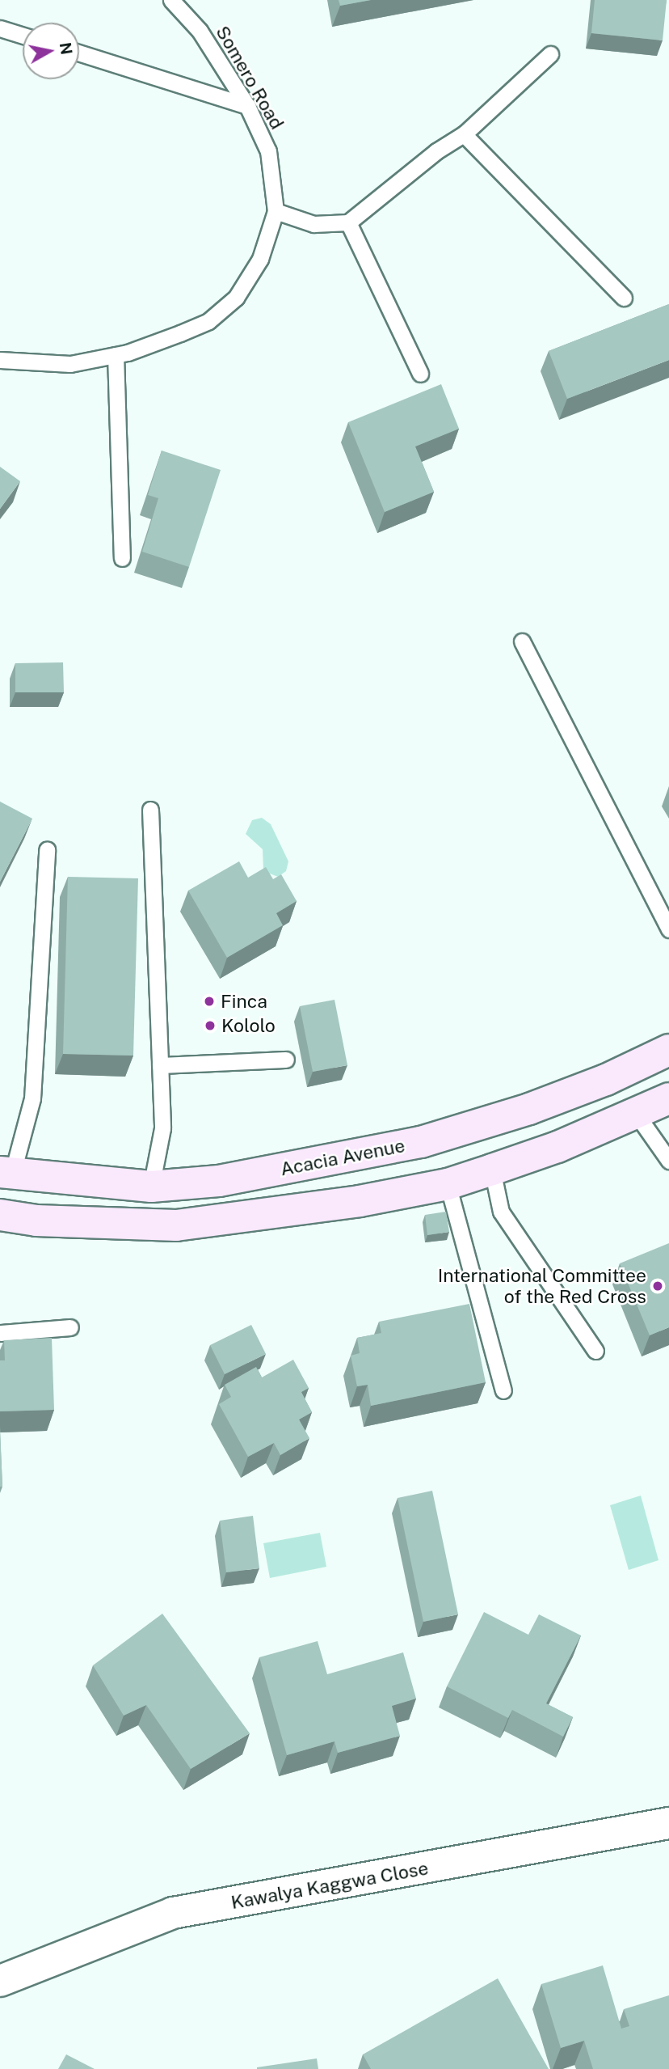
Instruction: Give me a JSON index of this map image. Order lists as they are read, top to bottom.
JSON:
{
  "streets": {
    "main road": ["Acacia Avenue"],
    "street": ["Kawalya Kaggwa Close"],
    "lane": ["Somero Road"]
  },
  "places": ["Finca", "Kololo", "International Committee of the Red Cross"],
  "north": "right"
}
